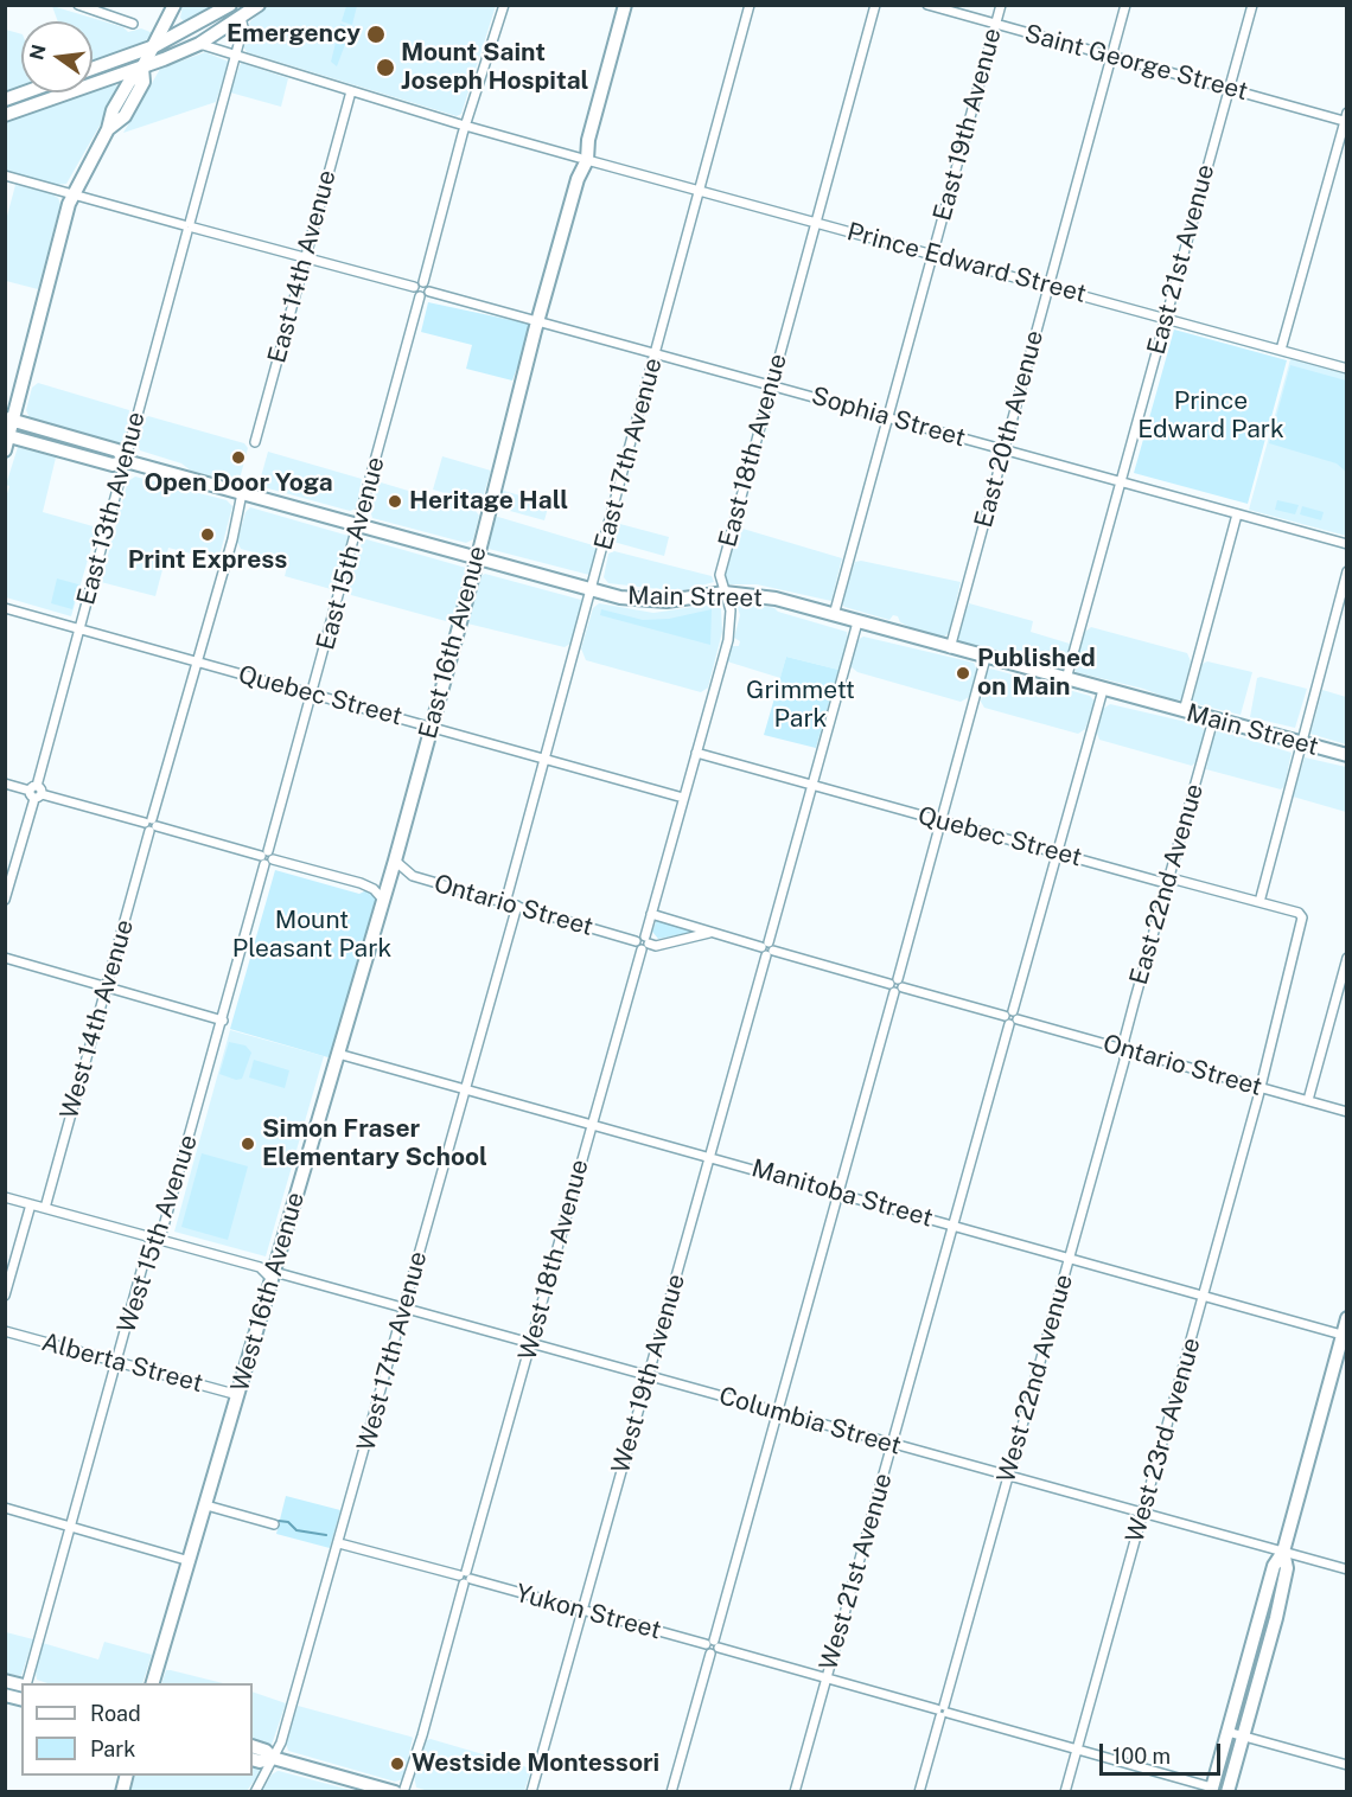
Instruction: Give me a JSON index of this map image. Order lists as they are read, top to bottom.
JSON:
{
  "streets": {
    "main road": ["Main Street", "East 16th Avenue", "West 16th Avenue"],
    "street": [
      "Saint George Street",
      "East 19th Avenue",
      "East 21st Avenue",
      "Prince Edward Street",
      "East 14th Avenue",
      "Sophia Street",
      "East 20th Avenue",
      "East 18th Avenue",
      "East 17th Avenue",
      "East 13th Avenue",
      "East 15th Avenue",
      "Quebec Street",
      "East 22nd Avenue",
      "Ontario Street",
      "West 14th Avenue",
      "Manitoba Street",
      "West 15th Avenue",
      "West 18th Avenue",
      "West 17th Avenue",
      "Alberta Street",
      "West 19th Avenue",
      "West 22nd Avenue",
      "Columbia Street",
      "West 23rd Avenue",
      "West 21st Avenue",
      "Yukon Street"
    ]
  },
  "crossings": [
    ["Saint George Street", "East 19th Avenue"],
    ["Saint George Street", "East 21st Avenue"],
    ["Saint George Street", "East 20th Avenue"],
    ["East 19th Avenue", "Prince Edward Street"],
    ["East 19th Avenue", "Sophia Street"],
    ["East 19th Avenue", "Main Street"],
    ["East 21st Avenue", "Prince Edward Street"],
    ["East 21st Avenue", "Sophia Street"],
    ["East 21st Avenue", "Main Street"],
    ["Prince Edward Street", "East 14th Avenue"],
    ["Prince Edward Street", "East 20th Avenue"],
    ["Prince Edward Street", "East 18th Avenue"],
    ["Prince Edward Street", "East 17th Avenue"],
    ["Prince Edward Street", "East 13th Avenue"],
    ["Prince Edward Street", "East 16th Avenue"],
    ["Sophia Street", "East 20th Avenue"],
    ["Sophia Street", "East 18th Avenue"],
    ["Sophia Street", "East 17th Avenue"],
    ["Sophia Street", "East 16th Avenue"],
    ["East 20th Avenue", "Main Street"],
    ["East 18th Avenue", "Main Street"],
    ["East 18th Avenue", "Quebec Street"],
    ["East 18th Avenue", "Ontario Street"],
    ["East 18th Avenue", "West 18th Avenue"],
    ["East 17th Avenue", "Main Street"],
    ["East 17th Avenue", "Quebec Street"],
    ["East 17th Avenue", "Ontario Street"],
    ["East 13th Avenue", "Main Street"],
    ["East 13th Avenue", "Quebec Street"],
    ["East 15th Avenue", "Main Street"],
    ["East 15th Avenue", "Quebec Street"],
    ["East 15th Avenue", "West 15th Avenue"],
    ["Main Street", "East 16th Avenue"],
    ["Main Street", "East 22nd Avenue"],
    ["East 16th Avenue", "Quebec Street"],
    ["East 16th Avenue", "Ontario Street"],
    ["East 16th Avenue", "West 16th Avenue"],
    ["Quebec Street", "East 22nd Avenue"],
    ["Quebec Street", "West 23rd Avenue"],
    ["East 22nd Avenue", "Ontario Street"],
    ["East 22nd Avenue", "West 22nd Avenue"],
    ["Ontario Street", "West 18th Avenue"],
    ["Ontario Street", "West 17th Avenue"],
    ["Ontario Street", "West 19th Avenue"],
    ["Ontario Street", "West 22nd Avenue"],
    ["Ontario Street", "West 23rd Avenue"],
    ["Ontario Street", "West 21st Avenue"],
    ["West 14th Avenue", "Columbia Street"],
    ["Manitoba Street", "West 18th Avenue"],
    ["Manitoba Street", "West 16th Avenue"],
    ["Manitoba Street", "West 17th Avenue"],
    ["Manitoba Street", "West 19th Avenue"],
    ["Manitoba Street", "West 22nd Avenue"],
    ["Manitoba Street", "West 23rd Avenue"],
    ["Manitoba Street", "West 21st Avenue"],
    ["West 15th Avenue", "Alberta Street"],
    ["West 15th Avenue", "Columbia Street"],
    ["West 18th Avenue", "Columbia Street"],
    ["West 18th Avenue", "Yukon Street"],
    ["West 16th Avenue", "Alberta Street"],
    ["West 16th Avenue", "Columbia Street"],
    ["West 17th Avenue", "Columbia Street"],
    ["West 17th Avenue", "Yukon Street"],
    ["West 19th Avenue", "Columbia Street"],
    ["West 19th Avenue", "Yukon Street"],
    ["West 22nd Avenue", "Columbia Street"],
    ["West 22nd Avenue", "Yukon Street"],
    ["Columbia Street", "West 23rd Avenue"],
    ["Columbia Street", "West 21st Avenue"],
    ["West 23rd Avenue", "Yukon Street"],
    ["West 21st Avenue", "Yukon Street"]
  ],
  "parks": ["Prince Edward Park", "Grimmett Park", "Mount Pleasant Park"],
  "places": [
    "Emergency",
    "Mount Saint Joseph Hospital",
    "Open Door Yoga",
    "Heritage Hall",
    "Print Express",
    "Published on Main",
    "Simon Fraser Elementary School",
    "Westside Montessori"
  ],
  "legend": ["Road", "Park"],
  "scale_bar": "100 m",
  "north": "left"
}
